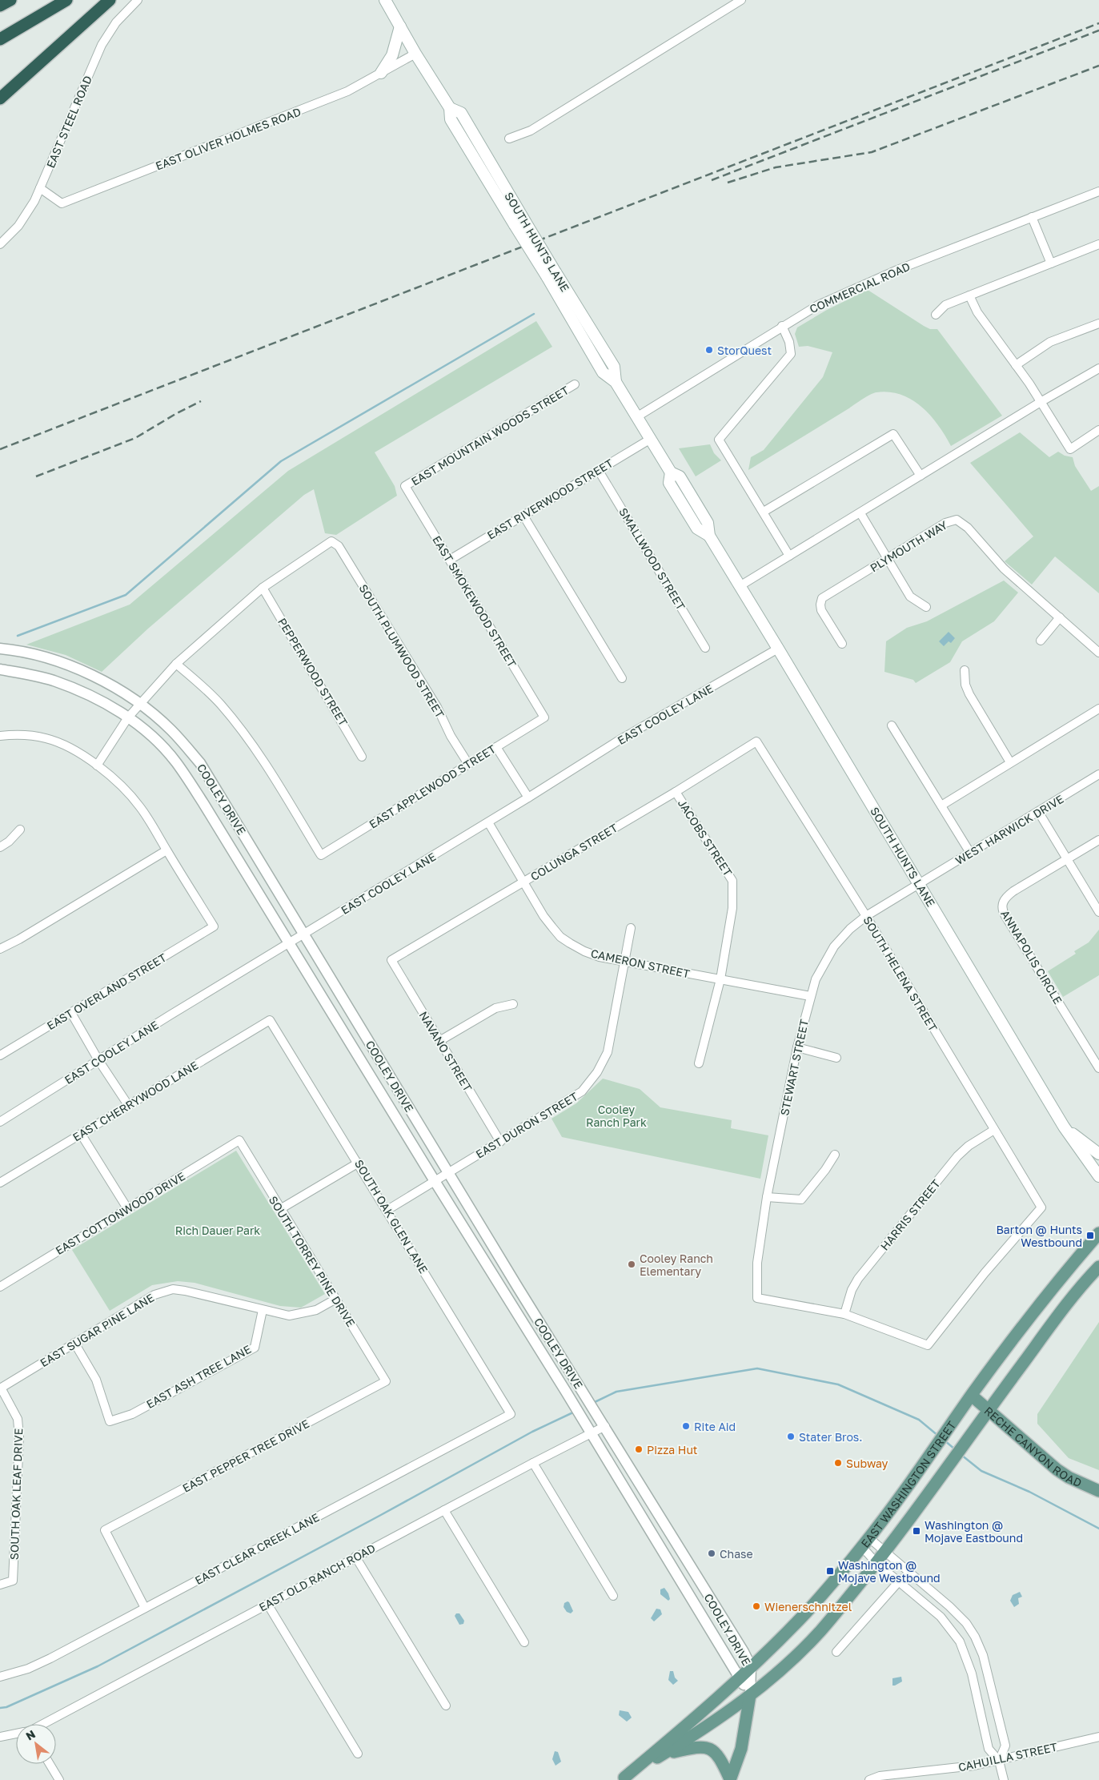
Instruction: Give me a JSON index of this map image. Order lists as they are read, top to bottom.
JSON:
{
  "streets": {
    "main road": ["SOUTH HUNTS LANE", "RECHE CANYON ROAD", "EAST WASHINGTON STREET"],
    "street": [
      "EAST STEEL ROAD",
      "EAST OLIVER HOLMES ROAD",
      "COMMERCIAL ROAD",
      "EAST MOUNTAIN WOODS STREET",
      "EAST RIVERWOOD STREET",
      "PLYMOUTH WAY",
      "SMALLWOOD STREET",
      "EAST SMOKEWOOD STREET",
      "SOUTH PLUMWOOD STREET",
      "PEPPERWOOD STREET",
      "EAST COOLEY LANE",
      "EAST APPLEWOOD STREET",
      "COOLEY DRIVE",
      "WEST HARWICK DRIVE",
      "JACOBS STREET",
      "COLUNGA STREET",
      "ANNAPOLIS CIRCLE",
      "CAMERON STREET",
      "SOUTH HELENA STREET",
      "EAST OVERLAND STREET",
      "NAVANO STREET",
      "STEWART STREET",
      "EAST CHERRYWOOD LANE",
      "EAST DURON STREET",
      "EAST COTTONWOOD DRIVE",
      "HARRIS STREET",
      "SOUTH OAK GLEN LANE",
      "SOUTH TORREY PINE DRIVE",
      "EAST SUGAR PINE LANE",
      "EAST ASH TREE LANE",
      "EAST PEPPER TREE DRIVE",
      "SOUTH OAK LEAF DRIVE",
      "EAST CLEAR CREEK LANE",
      "EAST OLD RANCH ROAD",
      "CAHUILLA STREET"
    ]
  },
  "crossings": [
    ["EAST STEEL ROAD", "EAST OLIVER HOLMES ROAD"],
    ["EAST OLIVER HOLMES ROAD", "SOUTH HUNTS LANE"],
    ["SOUTH HUNTS LANE", "COMMERCIAL ROAD"],
    ["SOUTH HUNTS LANE", "EAST RIVERWOOD STREET"],
    ["SOUTH HUNTS LANE", "EAST COOLEY LANE"],
    ["SOUTH HUNTS LANE", "WEST HARWICK DRIVE"],
    ["SOUTH HUNTS LANE", "STEWART STREET"],
    ["EAST MOUNTAIN WOODS STREET", "EAST SMOKEWOOD STREET"],
    ["EAST RIVERWOOD STREET", "SMALLWOOD STREET"],
    ["EAST RIVERWOOD STREET", "EAST SMOKEWOOD STREET"],
    ["EAST SMOKEWOOD STREET", "EAST APPLEWOOD STREET"],
    ["SOUTH PLUMWOOD STREET", "PEPPERWOOD STREET"],
    ["SOUTH PLUMWOOD STREET", "EAST APPLEWOOD STREET"],
    ["EAST COOLEY LANE", "COOLEY DRIVE"],
    ["EAST COOLEY LANE", "CAMERON STREET"],
    ["COOLEY DRIVE", "EAST DURON STREET"],
    ["COOLEY DRIVE", "EAST WASHINGTON STREET"],
    ["COOLEY DRIVE", "EAST OLD RANCH ROAD"],
    ["WEST HARWICK DRIVE", "STEWART STREET"],
    ["JACOBS STREET", "COLUNGA STREET"],
    ["JACOBS STREET", "CAMERON STREET"],
    ["COLUNGA STREET", "CAMERON STREET"],
    ["COLUNGA STREET", "SOUTH HELENA STREET"],
    ["COLUNGA STREET", "NAVANO STREET"],
    ["CAMERON STREET", "STEWART STREET"],
    ["CAMERON STREET", "EAST DURON STREET"],
    ["SOUTH HELENA STREET", "STEWART STREET"],
    ["SOUTH HELENA STREET", "HARRIS STREET"],
    ["NAVANO STREET", "EAST DURON STREET"],
    ["STEWART STREET", "HARRIS STREET"],
    ["EAST CHERRYWOOD LANE", "SOUTH OAK GLEN LANE"],
    ["EAST DURON STREET", "SOUTH OAK GLEN LANE"],
    ["EAST COTTONWOOD DRIVE", "SOUTH TORREY PINE DRIVE"],
    ["SOUTH OAK GLEN LANE", "EAST CLEAR CREEK LANE"],
    ["SOUTH TORREY PINE DRIVE", "EAST SUGAR PINE LANE"],
    ["SOUTH TORREY PINE DRIVE", "EAST PEPPER TREE DRIVE"],
    ["EAST SUGAR PINE LANE", "EAST ASH TREE LANE"],
    ["EAST SUGAR PINE LANE", "SOUTH OAK LEAF DRIVE"],
    ["RECHE CANYON ROAD", "EAST WASHINGTON STREET"],
    ["EAST PEPPER TREE DRIVE", "EAST CLEAR CREEK LANE"]
  ],
  "parks": ["Cooley Ranch Park", "Rich Dauer Park"],
  "places": {
    "other": [
      "StorQuest",
      "Cooley Ranch Elementary",
      "Rite Aid",
      "Stater Bros.",
      "Pizza Hut",
      "Subway",
      "Chase",
      "Wienerschnitzel"
    ],
    "transit": ["Barton @ Hunts Westbound", "Washington @ Mojave Eastbound", "Washington @ Mojave Westbound"]
  },
  "north": "top left"
}
